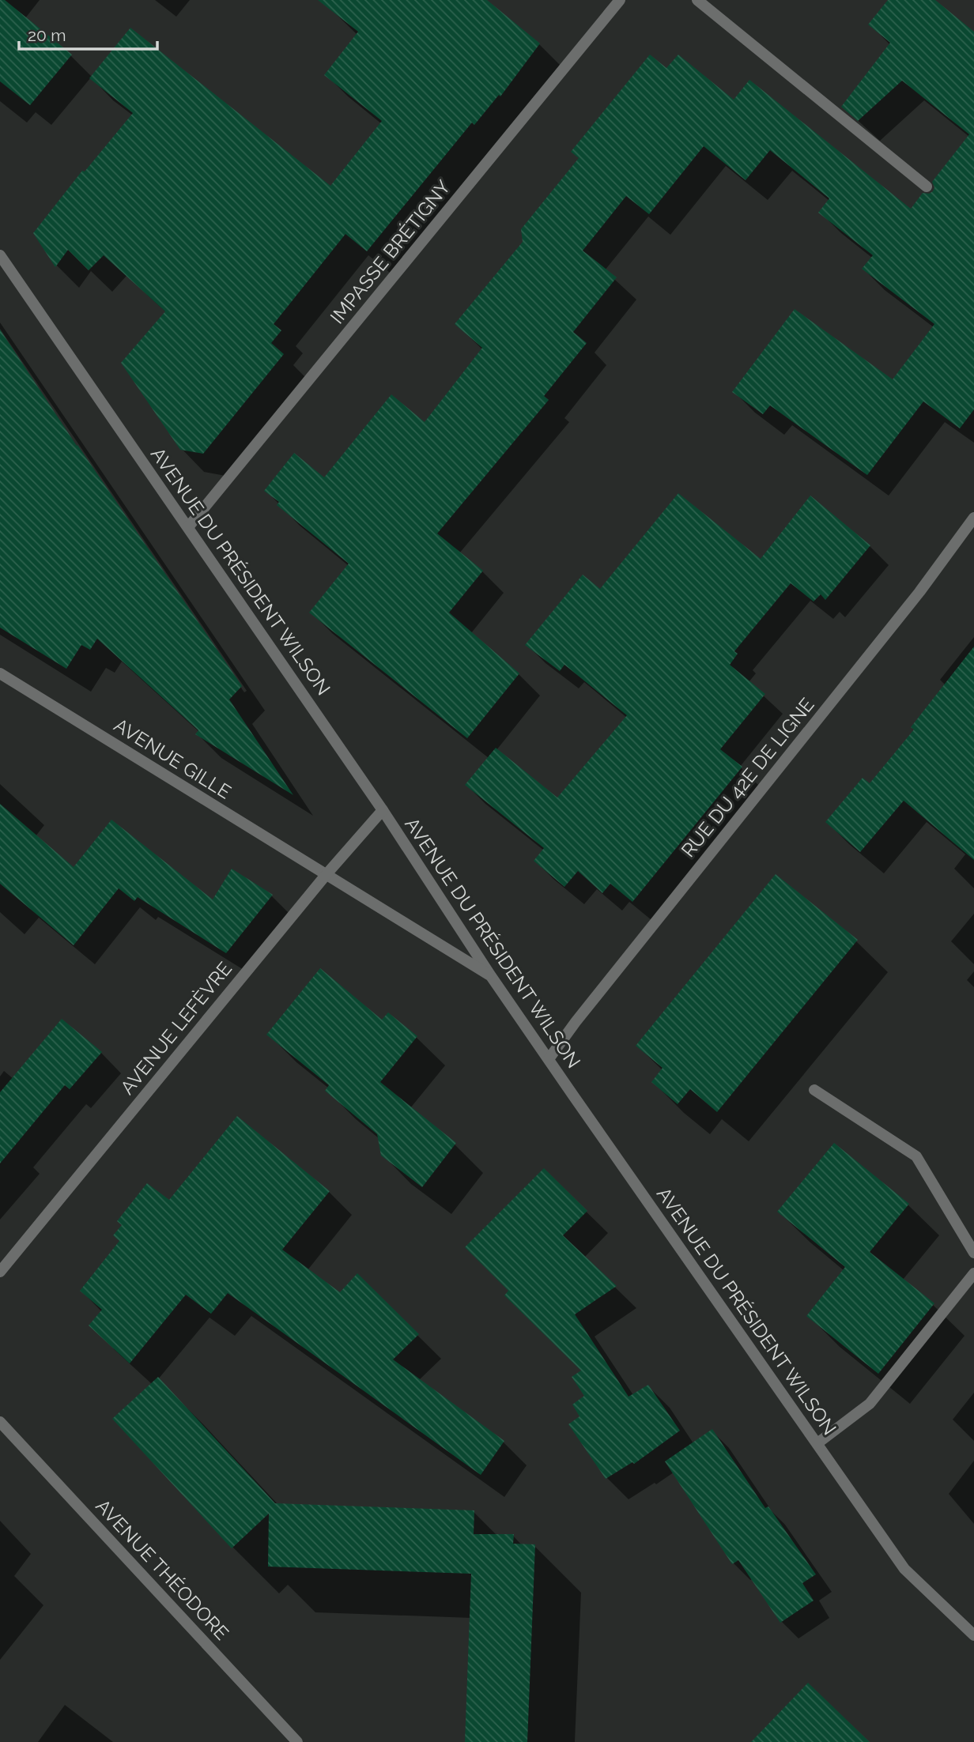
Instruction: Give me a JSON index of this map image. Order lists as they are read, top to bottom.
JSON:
{
  "streets": {
    "street": [
      "IMPASSE BRÉTIGNY",
      "AVENUE DU PRÉSIDENT WILSON",
      "AVENUE GILLE",
      "RUE DU 42E DE LIGNE",
      "AVENUE LEFÈVRE",
      "AVENUE THÉODORE"
    ]
  },
  "crossings": [
    ["IMPASSE BRÉTIGNY", "AVENUE DU PRÉSIDENT WILSON"],
    ["AVENUE DU PRÉSIDENT WILSON", "AVENUE GILLE"],
    ["AVENUE DU PRÉSIDENT WILSON", "RUE DU 42E DE LIGNE"],
    ["AVENUE DU PRÉSIDENT WILSON", "AVENUE LEFÈVRE"],
    ["AVENUE GILLE", "AVENUE LEFÈVRE"]
  ],
  "scale_bar": "20 m"
}
